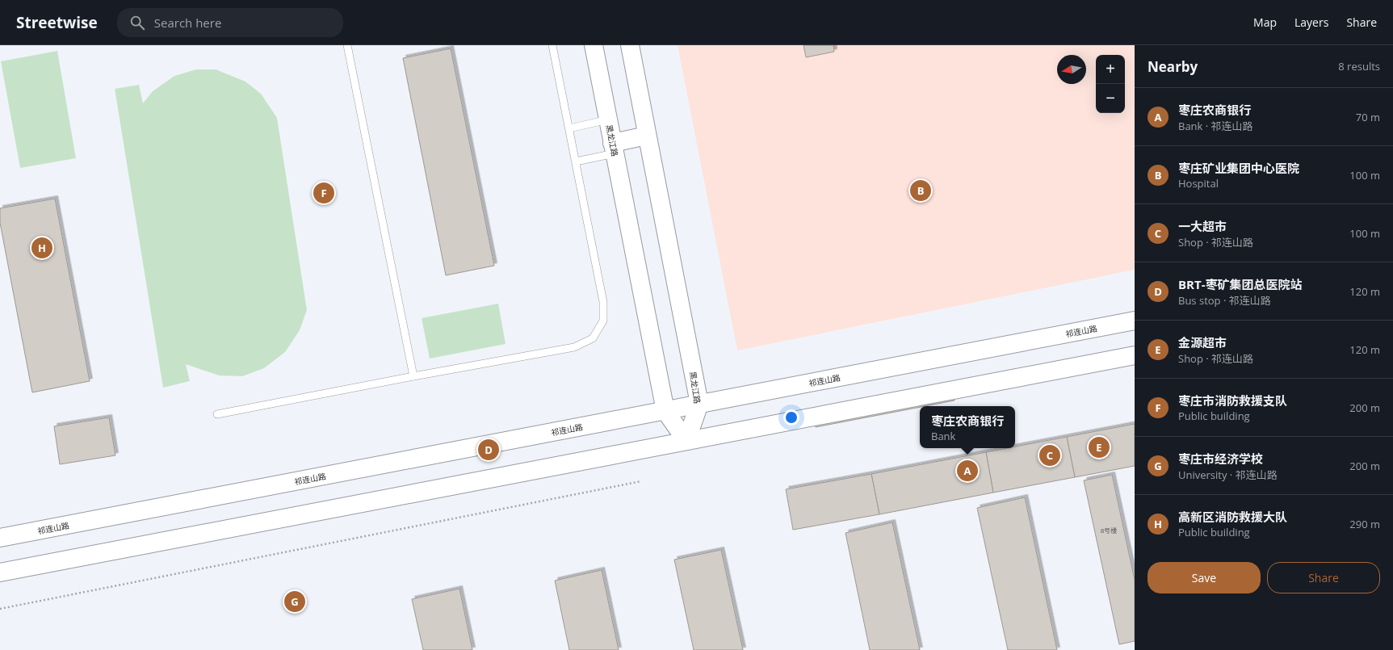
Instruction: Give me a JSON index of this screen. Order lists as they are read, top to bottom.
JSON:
{
  "streets": {
    "main road": ["黑龙江路", "祁连山路"]
  },
  "crossings": [
    ["黑龙江路", "祁连山路"]
  ],
  "house_numbers": ["8号楼"],
  "north": "left",
  "page": {
    "header": "Streetwise",
    "search": "Search here",
    "nav": ["Map", "Layers", "Share"],
    "heading": ["Nearby", "8 results"],
    "map_buttons": ["+", "−"],
    "list": [
      {
        "mark": "A",
        "name": "枣庄农商银行",
        "note": "Bank · 祁连山路",
        "value": "70 m"
      },
      {
        "mark": "B",
        "name": "枣庄矿业集团中心医院",
        "note": "Hospital",
        "value": "100 m"
      },
      {
        "mark": "C",
        "name": "一大超市",
        "note": "Shop · 祁连山路",
        "value": "100 m"
      },
      {
        "mark": "D",
        "name": "BRT-枣矿集团总医院站",
        "note": "Bus stop · 祁连山路",
        "value": "120 m"
      },
      {
        "mark": "E",
        "name": "金源超市",
        "note": "Shop · 祁连山路",
        "value": "120 m"
      },
      {
        "mark": "F",
        "name": "枣庄市消防救援支队",
        "note": "Public building",
        "value": "200 m"
      },
      {
        "mark": "G",
        "name": "枣庄市经济学校",
        "note": "University · 祁连山路",
        "value": "200 m"
      },
      {
        "mark": "H",
        "name": "高新区消防救援大队",
        "note": "Public building",
        "value": "290 m"
      }
    ],
    "pins": [
      "B",
      "F",
      "H",
      "E",
      "D",
      "C",
      "A",
      "G"
    ],
    "popup": ["枣庄农商银行", "Bank"],
    "buttons": ["Save", "Share"]
  }
}
